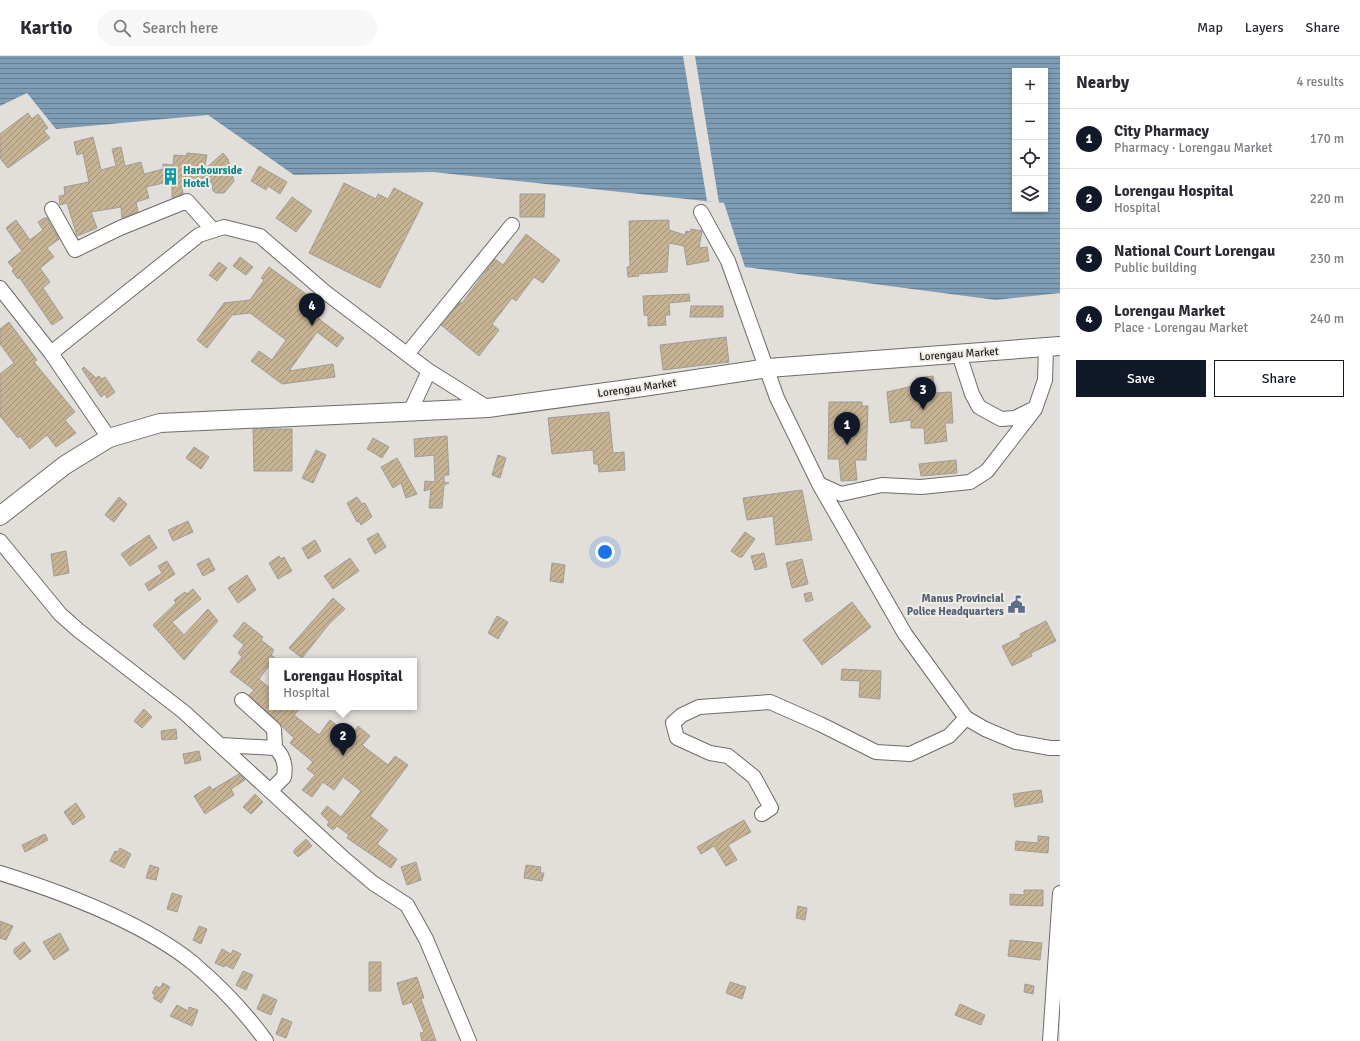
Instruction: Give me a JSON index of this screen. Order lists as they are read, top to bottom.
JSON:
{
  "streets": {
    "main road": ["Lorengau Market"]
  },
  "places": {
    "building": ["Harbourside Hotel"],
    "public building": ["Manus Provincial Police Headquarters"]
  },
  "page": {
    "header": "Kartio",
    "search": "Search here",
    "nav": ["Map", "Layers", "Share"],
    "heading": ["Nearby", "4 results"],
    "map_buttons": ["+", "−"],
    "list": [
      {
        "mark": "1",
        "name": "City Pharmacy",
        "note": "Pharmacy · Lorengau Market",
        "value": "170 m"
      },
      {
        "mark": "2",
        "name": "Lorengau Hospital",
        "note": "Hospital",
        "value": "220 m"
      },
      {
        "mark": "3",
        "name": "National Court Lorengau",
        "note": "Public building",
        "value": "230 m"
      },
      {
        "mark": "4",
        "name": "Lorengau Market",
        "note": "Place · Lorengau Market",
        "value": "240 m"
      }
    ],
    "pins": [
      "4",
      "3",
      "1",
      "2"
    ],
    "buttons": ["Save", "Share"],
    "popup": ["Lorengau Hospital", "Hospital"]
  }
}
